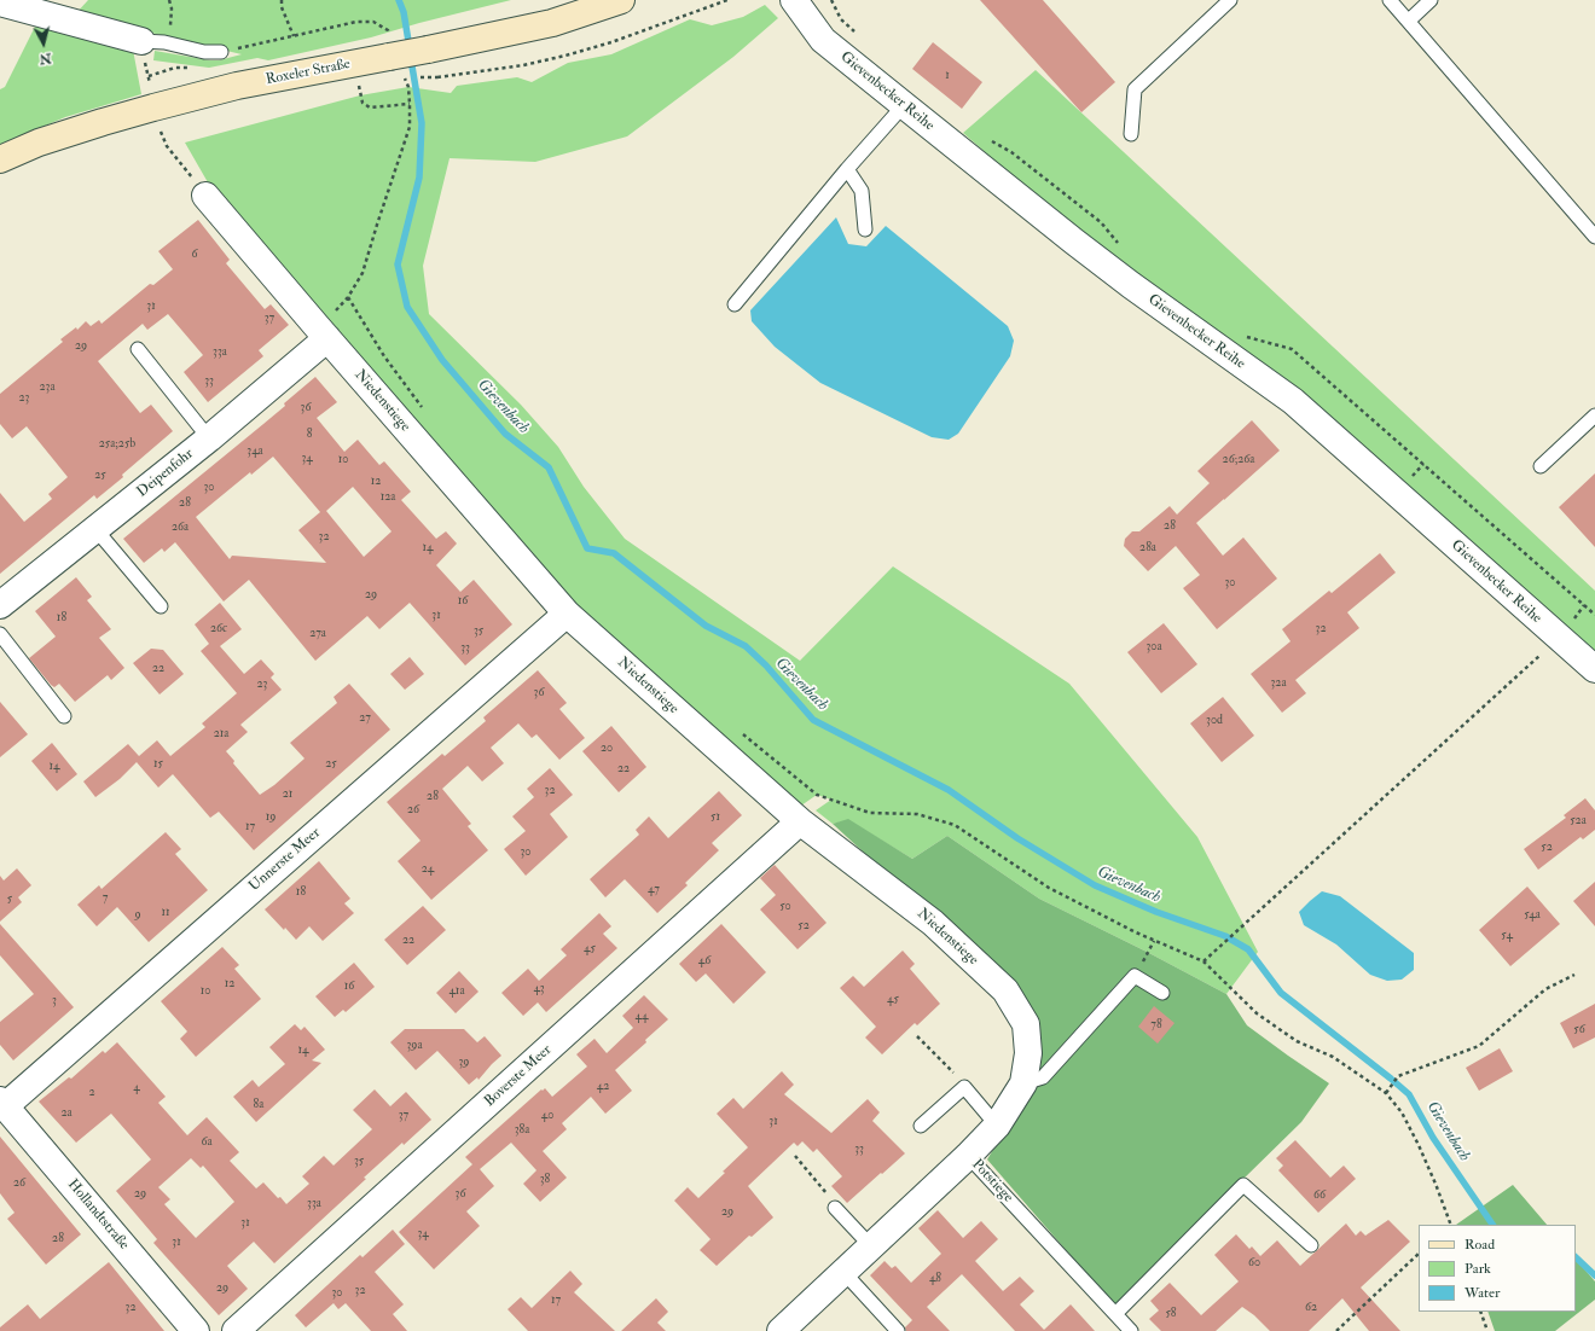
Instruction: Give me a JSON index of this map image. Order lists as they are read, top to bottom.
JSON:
{
  "streets": {
    "main road": ["Roxeler Straße"],
    "street": [
      "Gievenbecker Reihe",
      "Niedenstiege",
      "Deipenfohr",
      "Unnerste Meer",
      "Boverste Meer",
      "Potstiege",
      "Hollandtstraße"
    ]
  },
  "crossings": [
    ["Niedenstiege", "Deipenfohr"],
    ["Niedenstiege", "Unnerste Meer"],
    ["Niedenstiege", "Boverste Meer"],
    ["Niedenstiege", "Potstiege"],
    ["Unnerste Meer", "Hollandtstraße"]
  ],
  "water": ["Gievenbach"],
  "house_numbers": [
    "1",
    "6",
    "31",
    "37",
    "29",
    "33a",
    "33",
    "23a",
    "23",
    "36",
    "8",
    "25a;25b",
    "34a",
    "34",
    "10",
    "26;26a",
    "25",
    "12",
    "30",
    "12a",
    "28",
    "28",
    "26a",
    "32",
    "14",
    "28a",
    "30",
    "29",
    "16",
    "31",
    "18",
    "26c",
    "32",
    "35",
    "27a",
    "30a",
    "33",
    "22",
    "32a",
    "23",
    "36",
    "27",
    "30d",
    "21a",
    "20",
    "15",
    "25",
    "14",
    "22",
    "32",
    "21",
    "28",
    "26",
    "19",
    "51",
    "52a",
    "17",
    "52",
    "30",
    "24",
    "47",
    "18",
    "7",
    "5",
    "50",
    "11",
    "9",
    "54a",
    "52",
    "54",
    "22",
    "45",
    "46",
    "12",
    "16",
    "43",
    "10",
    "41a",
    "45",
    "3",
    "44",
    "78",
    "56",
    "39a",
    "14",
    "39",
    "42",
    "4",
    "2",
    "8a",
    "2a",
    "37",
    "40",
    "31",
    "38a",
    "6a",
    "33",
    "35",
    "38",
    "26",
    "29",
    "36",
    "66",
    "33a",
    "29",
    "31",
    "34",
    "28",
    "31",
    "60",
    "48",
    "29",
    "32",
    "30",
    "17",
    "32",
    "62",
    "58"
  ],
  "legend": ["Road", "Park", "Water"],
  "north": "bottom"
}
